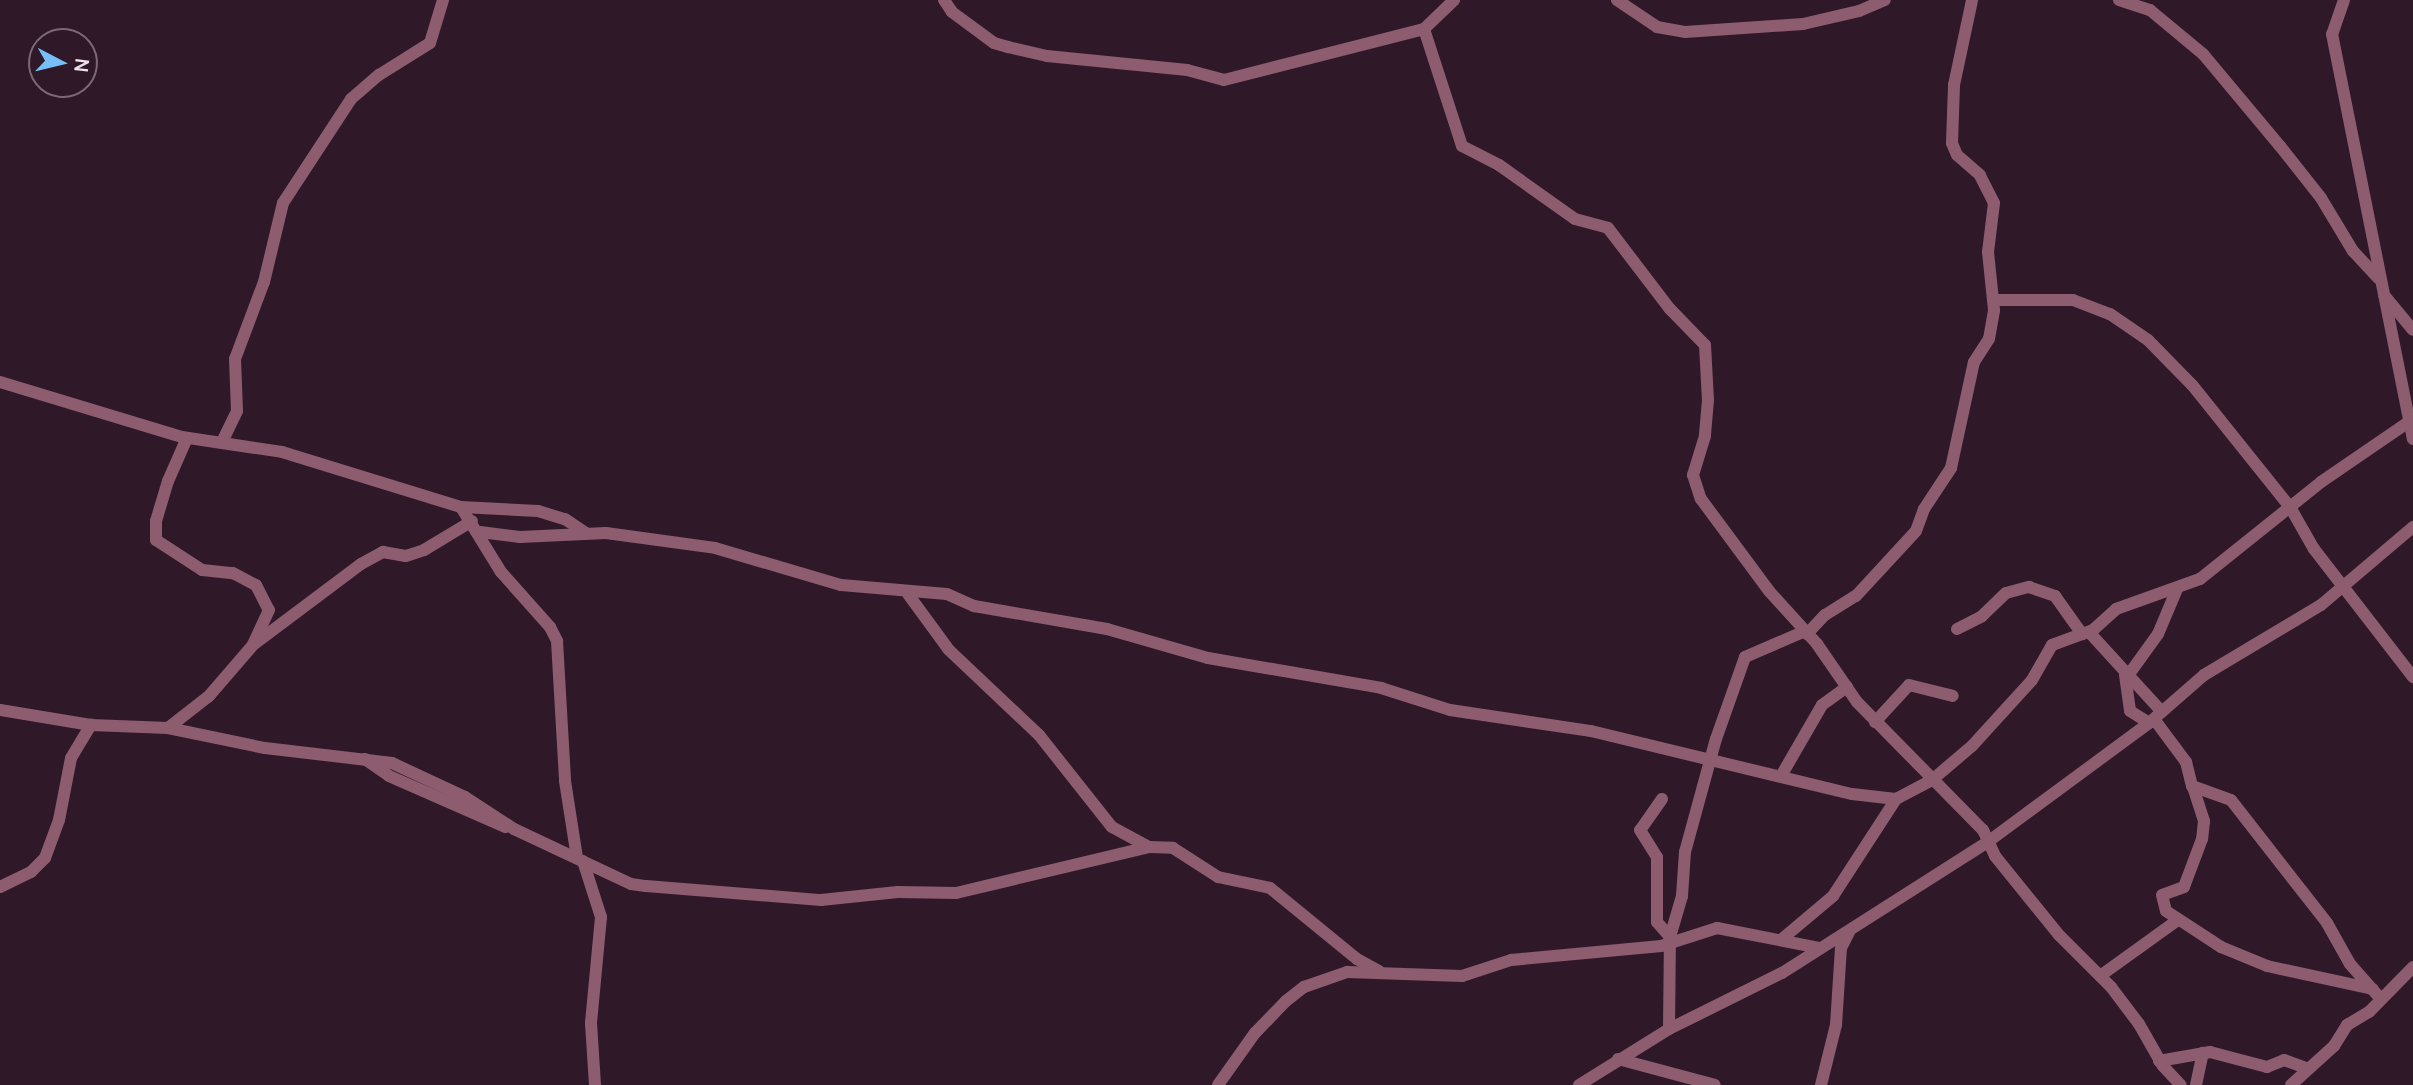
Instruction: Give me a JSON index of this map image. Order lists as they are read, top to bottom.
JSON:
{
  "north": "right"
}
